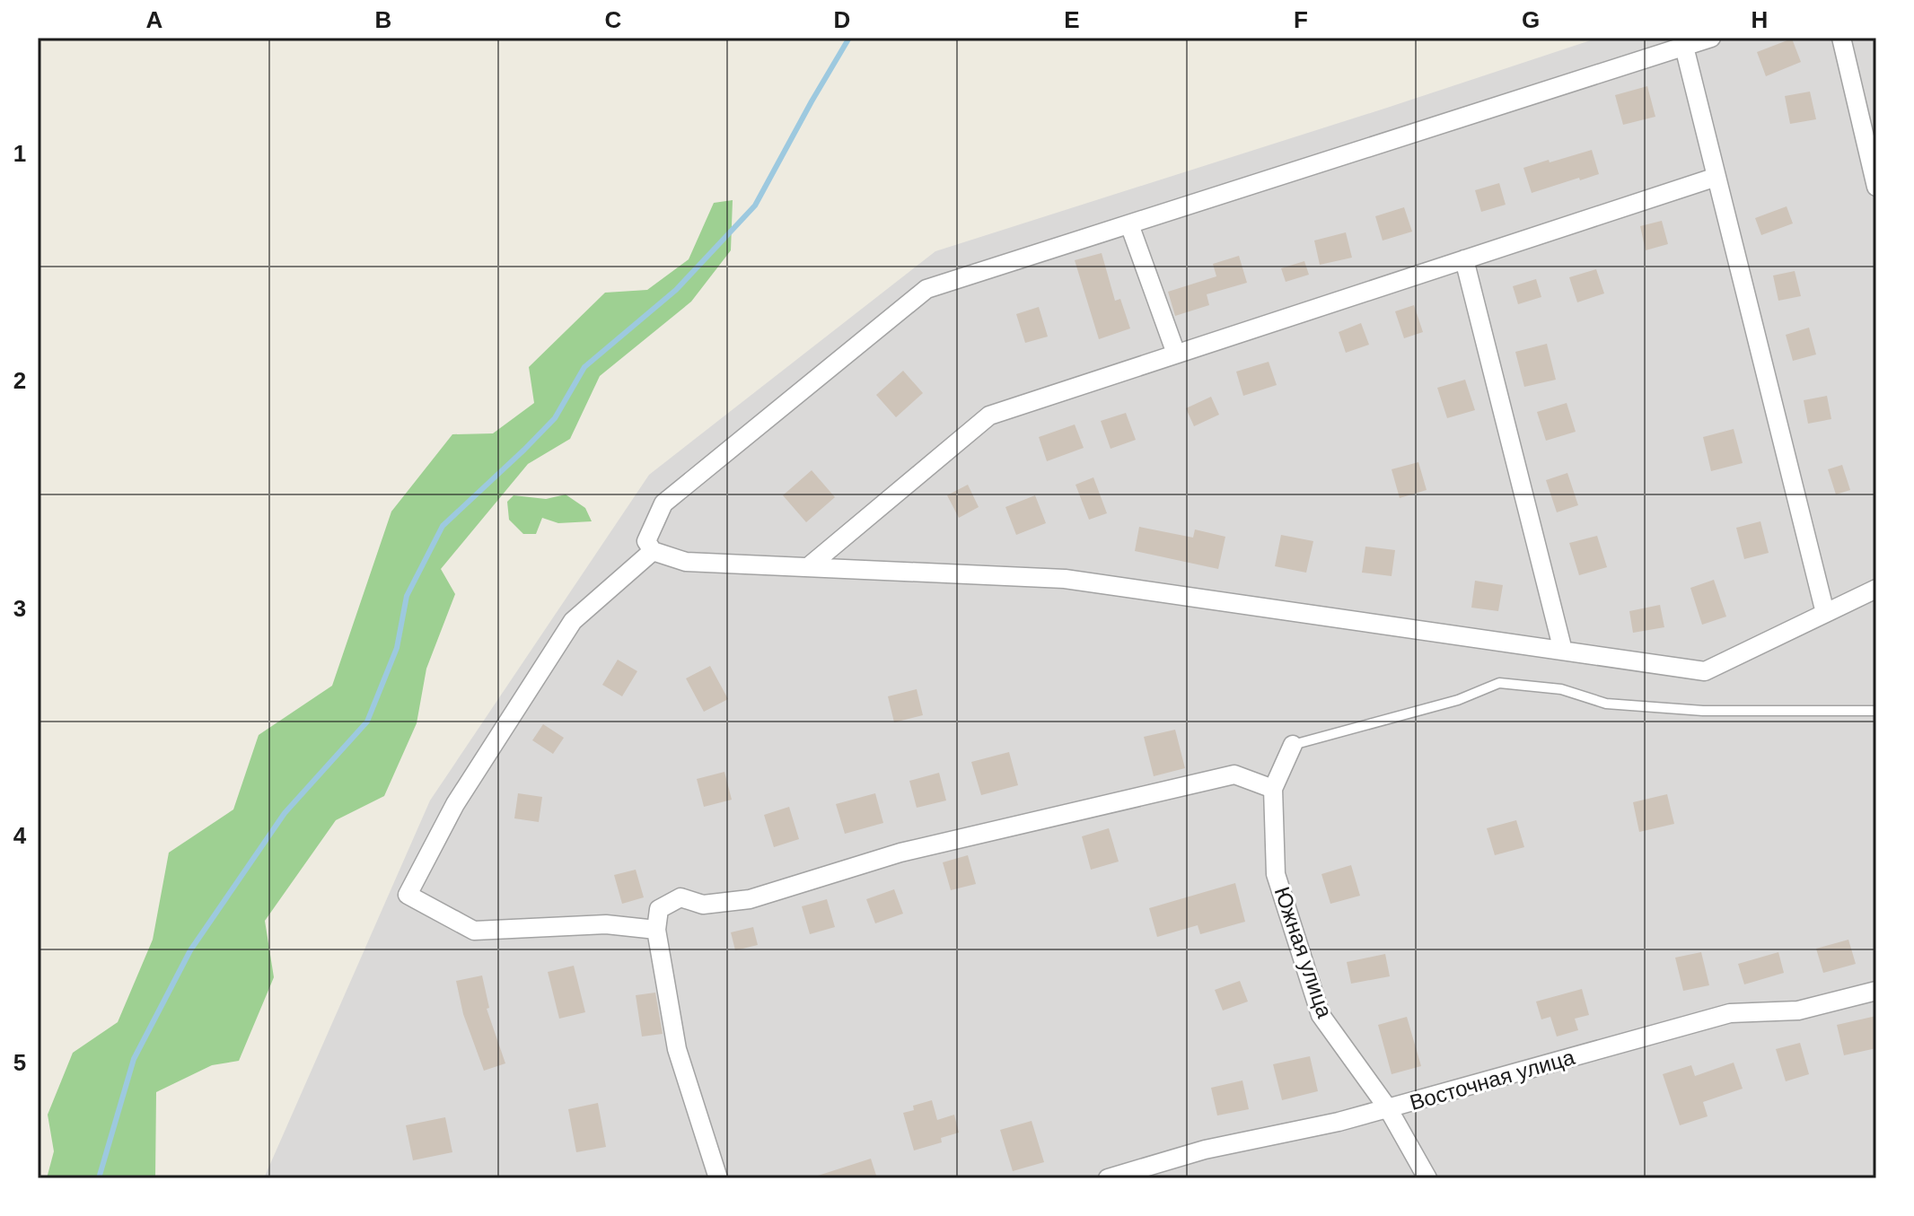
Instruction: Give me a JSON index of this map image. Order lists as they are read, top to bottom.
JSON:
{
  "streets": {
    "street": ["Южная улица", "Восточная улица"]
  },
  "crossings": [
    ["Южная улица", "Восточная улица"]
  ],
  "grid": {
    "columns": [
      "A",
      "B",
      "C",
      "D",
      "E",
      "F",
      "G",
      "H"
    ],
    "rows": [
      "1",
      "2",
      "3",
      "4",
      "5"
    ]
  }
}
